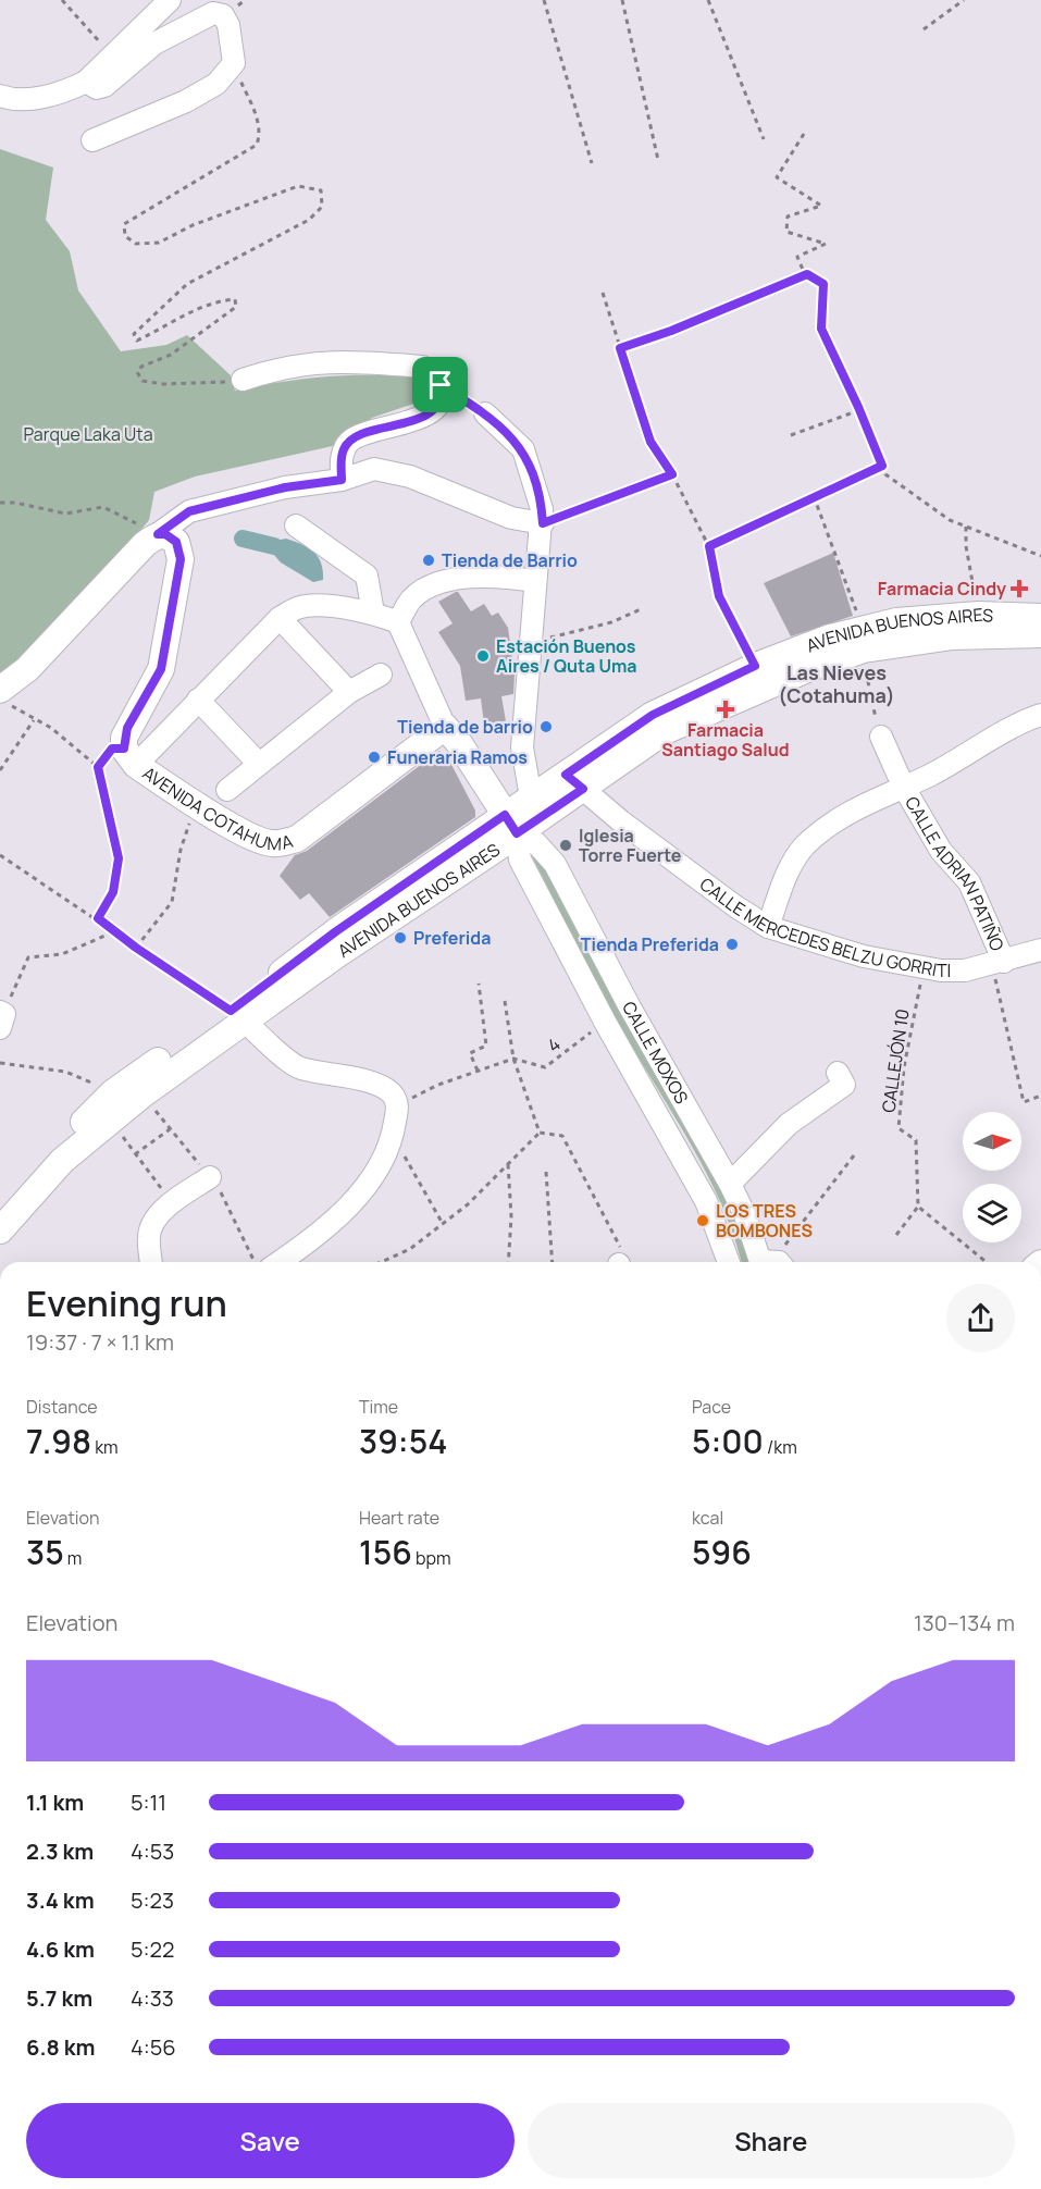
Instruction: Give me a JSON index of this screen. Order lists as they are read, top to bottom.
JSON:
{
  "streets": {
    "main road": ["AVENIDA BUENOS AIRES", "AVENIDA COTAHUMA"],
    "street": ["CALLE ADRIAN PATIÑO", "CALLE MERCEDES BELZU GORRITI", "CALLE MOXOS"],
    "path": ["4", "CALLEJÓN 10"]
  },
  "crossings": [
    ["AVENIDA BUENOS AIRES", "CALLE MERCEDES BELZU GORRITI"],
    ["AVENIDA BUENOS AIRES", "CALLE MOXOS"],
    ["CALLE ADRIAN PATIÑO", "CALLE MERCEDES BELZU GORRITI"],
    ["CALLE MERCEDES BELZU GORRITI", "CALLEJÓN 10"],
    ["4", "CALLE MOXOS"]
  ],
  "districts": ["Las Nieves (Cotahuma)"],
  "parks": ["Parque Laka Uta"],
  "places": {
    "other": [
      "Tienda de Barrio",
      "Estación Buenos Aires / Quta Uma",
      "Tienda de barrio",
      "Funeraria Ramos",
      "Iglesia Torre Fuerte",
      "Preferida",
      "Tienda Preferida",
      "LOS TRES BOMBONES"
    ],
    "health": ["Farmacia Cindy", "Farmacia Santiago Salud"]
  },
  "north": "right",
  "page": {
    "heading": ["Evening run", "19:37 · 7 × 1.1 km"],
    "stats": [
      ["Distance", "7.98 km"],
      ["Time", "39:54"],
      ["Pace", "5:00 /km"],
      ["Elevation", "35 m"],
      ["Heart rate", "156 bpm"],
      ["kcal", "596"]
    ],
    "chart": ["Elevation", "130–134 m"],
    "list": [
      {
        "name": "1.1 km",
        "note": "5:11"
      },
      {
        "name": "2.3 km",
        "note": "4:53"
      },
      {
        "name": "3.4 km",
        "note": "5:23"
      },
      {
        "name": "4.6 km",
        "note": "5:22"
      },
      {
        "name": "5.7 km",
        "note": "4:33"
      },
      {
        "name": "6.8 km",
        "note": "4:56"
      }
    ],
    "buttons": ["Save", "Share"]
  }
}
